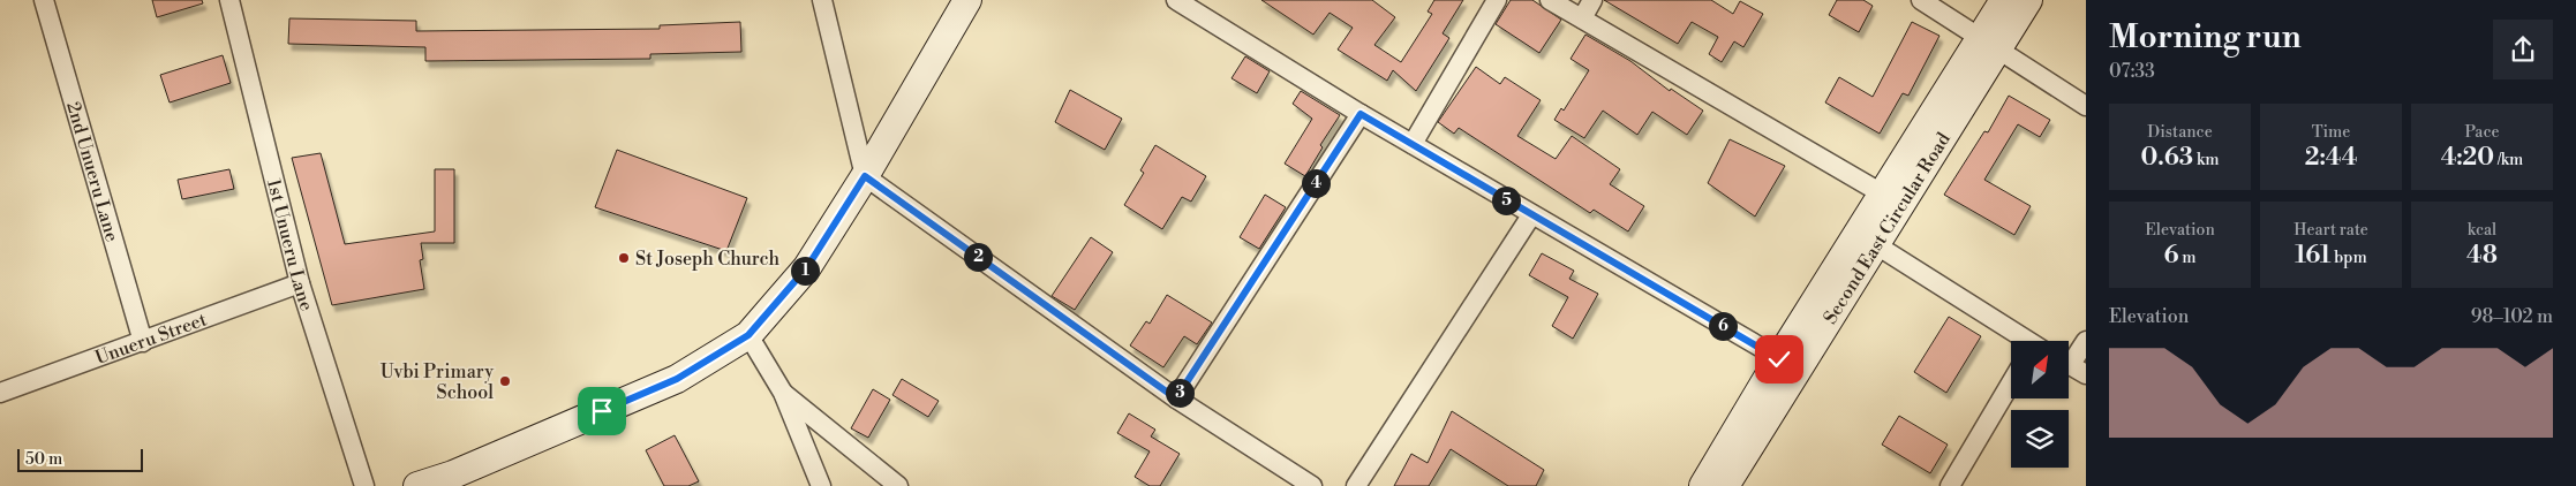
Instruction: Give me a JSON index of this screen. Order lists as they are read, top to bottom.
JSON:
{
  "streets": {
    "main road": ["Second East Circular Road"],
    "street": ["2nd Unueru Lane", "1st Unueru Lane", "Unueru Street"]
  },
  "crossings": [
    ["2nd Unueru Lane", "Unueru Street"],
    ["1st Unueru Lane", "Unueru Street"]
  ],
  "places": ["St Joseph Church", "Uvbi Primary School"],
  "scale_bar": "50 m",
  "north": "top right",
  "page": {
    "heading": ["Morning run", "07:33"],
    "stats": [
      ["Distance", "0.63 km"],
      ["Time", "2:44"],
      ["Pace", "4:20 /km"],
      ["Elevation", "6 m"],
      ["Heart rate", "161 bpm"],
      ["kcal", "48"]
    ],
    "pins": [
      "4",
      "5",
      "2",
      "1",
      "6",
      "3"
    ],
    "chart": ["Elevation", "98–102 m"],
    "scale": "50 m"
  }
}
